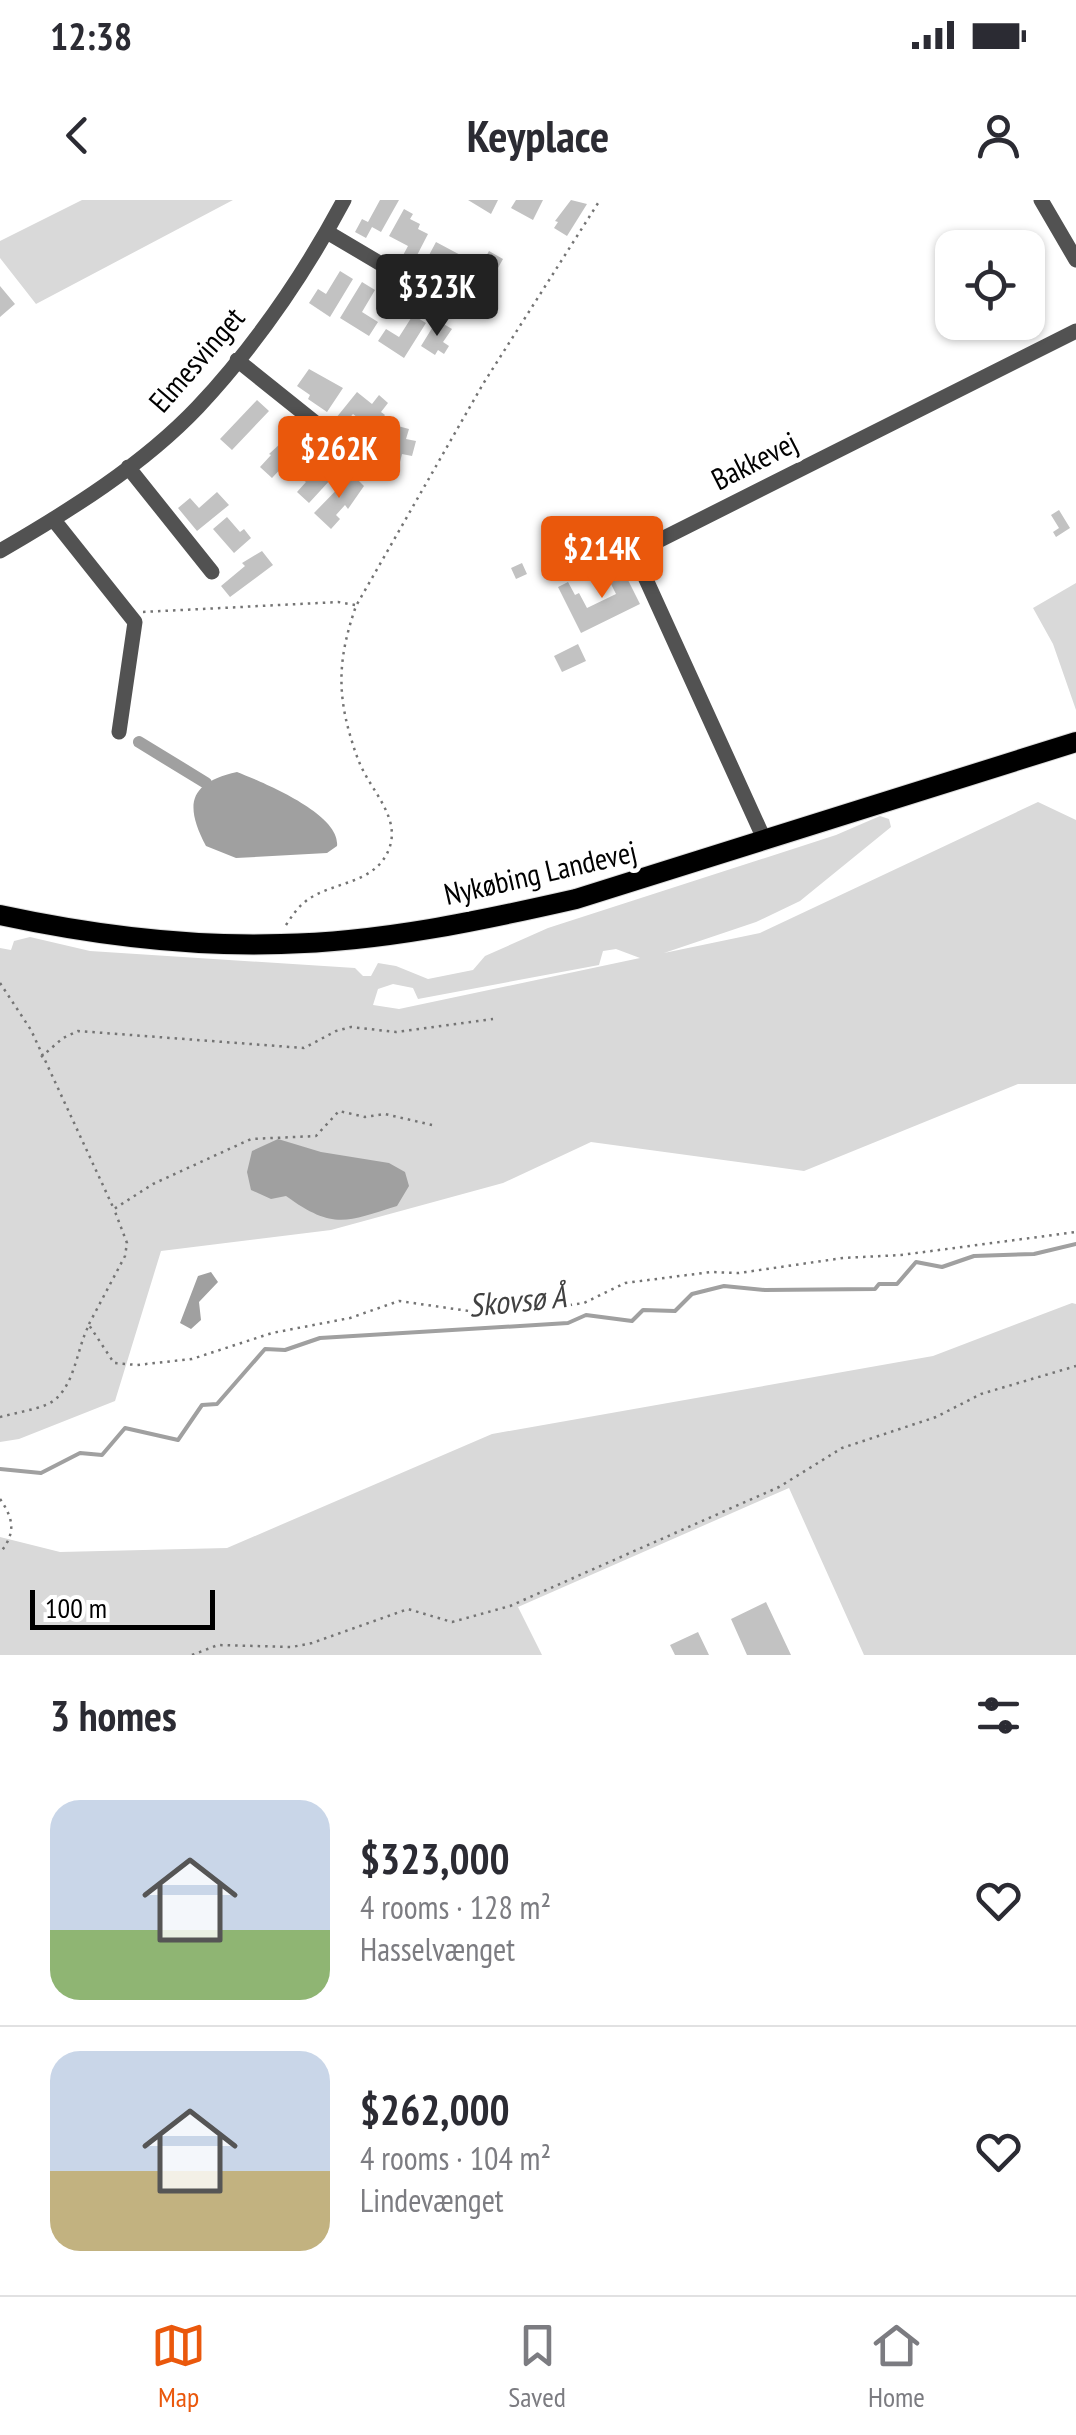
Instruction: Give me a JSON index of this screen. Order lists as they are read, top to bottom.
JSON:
{
  "streets": {
    "main road": ["Nykøbing Landevej"],
    "street": ["Elmesvinget", "Bakkevej"]
  },
  "crossings": [
    ["Bakkevej", "Nykøbing Landevej"]
  ],
  "water": ["Skovsø Å"],
  "scale_bar": "100 m",
  "page": {
    "status": "12:38",
    "header": "Keyplace",
    "price": ["$323K", "$262K", "$214K"],
    "scale": "100 m",
    "heading": "3 homes",
    "list": [
      {
        "name": "$323,000",
        "note": "4 rooms · 128 m² · Hasselvænget"
      },
      {
        "name": "$262,000",
        "note": "4 rooms · 104 m² · Lindevænget"
      }
    ],
    "tabs": ["Map", "Saved", "Home"]
  }
}
